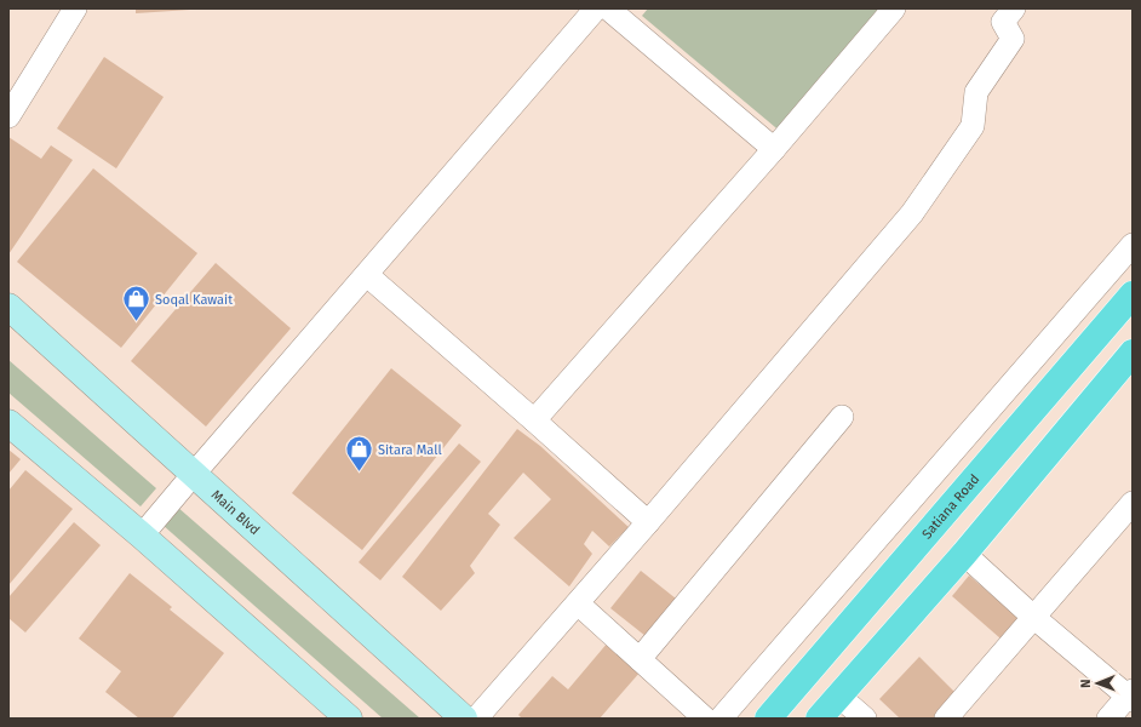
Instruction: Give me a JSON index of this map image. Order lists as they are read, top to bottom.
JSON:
{
  "streets": {
    "main road": ["Satiana Road", "Main Blvd"]
  },
  "places": {
    "shop": ["Soqal Kawait", "Sitara Mall"]
  },
  "north": "left"
}
